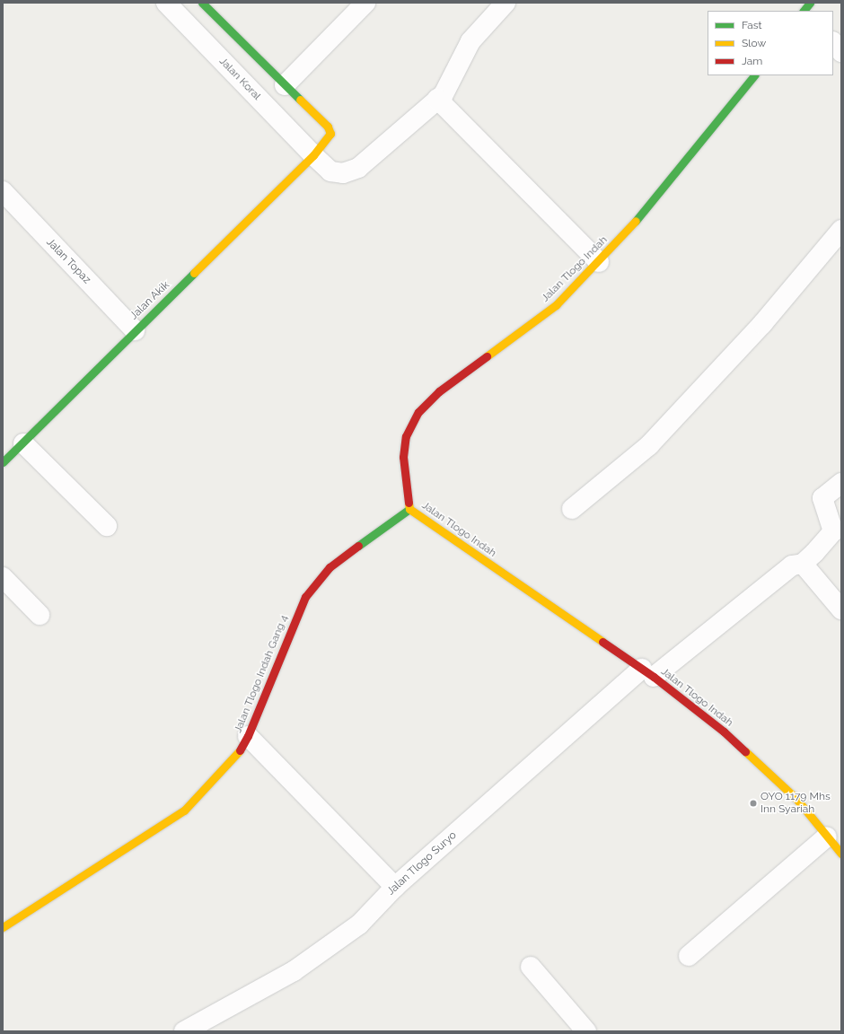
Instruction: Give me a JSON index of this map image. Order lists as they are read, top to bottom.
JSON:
{
  "streets": {
    "street": [
      "Jalan Koral",
      "Jalan Topaz",
      "Jalan Tlogo Indah",
      "Jalan Akik",
      "Jalan Tlogo Indah Gang 4",
      "Jalan Tlogo Suryo"
    ]
  },
  "crossings": [
    ["Jalan Koral", "Jalan Akik"],
    ["Jalan Topaz", "Jalan Akik"],
    ["Jalan Tlogo Indah", "Jalan Tlogo Indah Gang 4"],
    ["Jalan Tlogo Indah", "Jalan Tlogo Suryo"]
  ],
  "places": ["OYO 1179 Mhs Inn Syariah"],
  "legend": ["Fast", "Slow", "Jam"]
}
